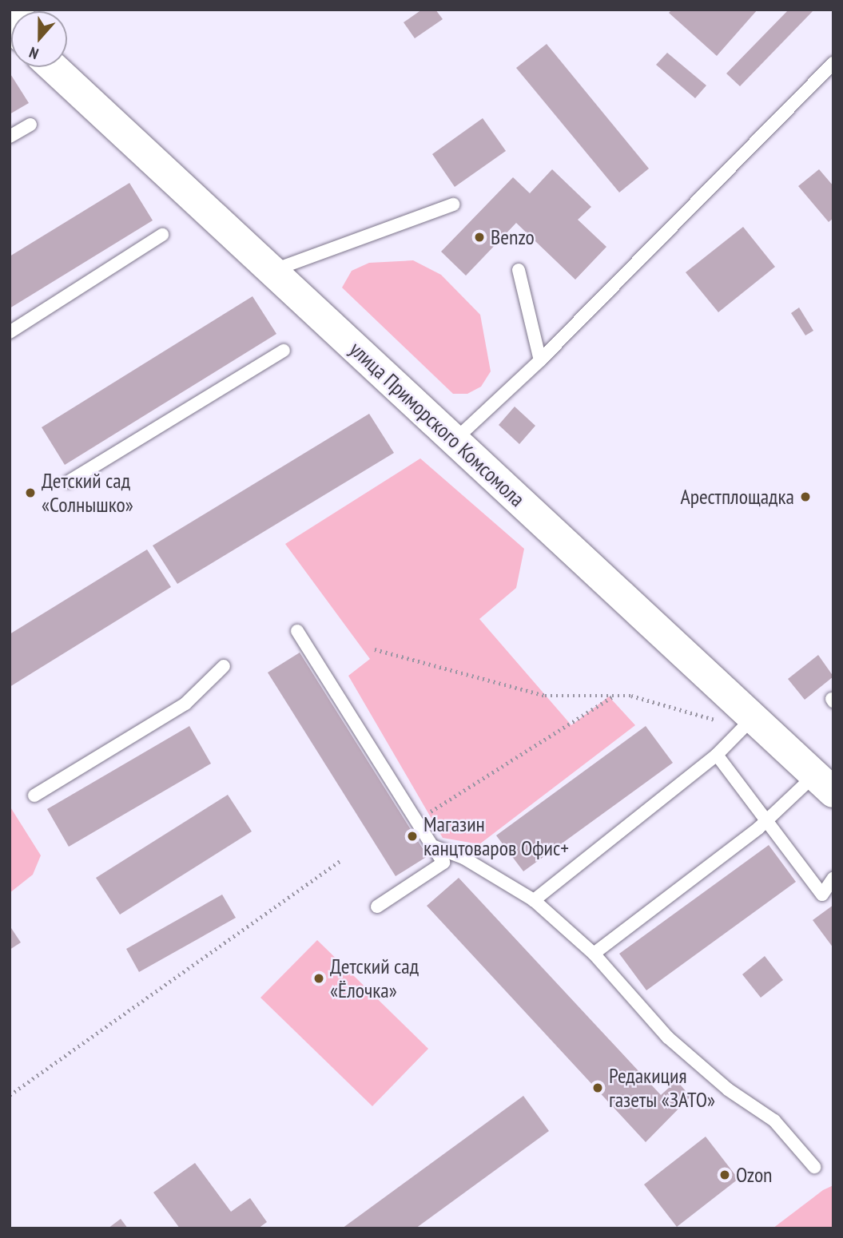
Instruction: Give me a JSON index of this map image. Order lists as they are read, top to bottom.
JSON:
{
  "streets": {
    "street": ["улица Приморского Комсомола"]
  },
  "places": [
    "Benzo",
    "Детский сад «Солнышко»",
    "Арестплощадка",
    "Магазин канцтоваров Офис+",
    "Детский сад «Ёлочка»",
    "Редакиция газеты «ЗАТО»",
    "Ozon"
  ],
  "north": "bottom"
}
